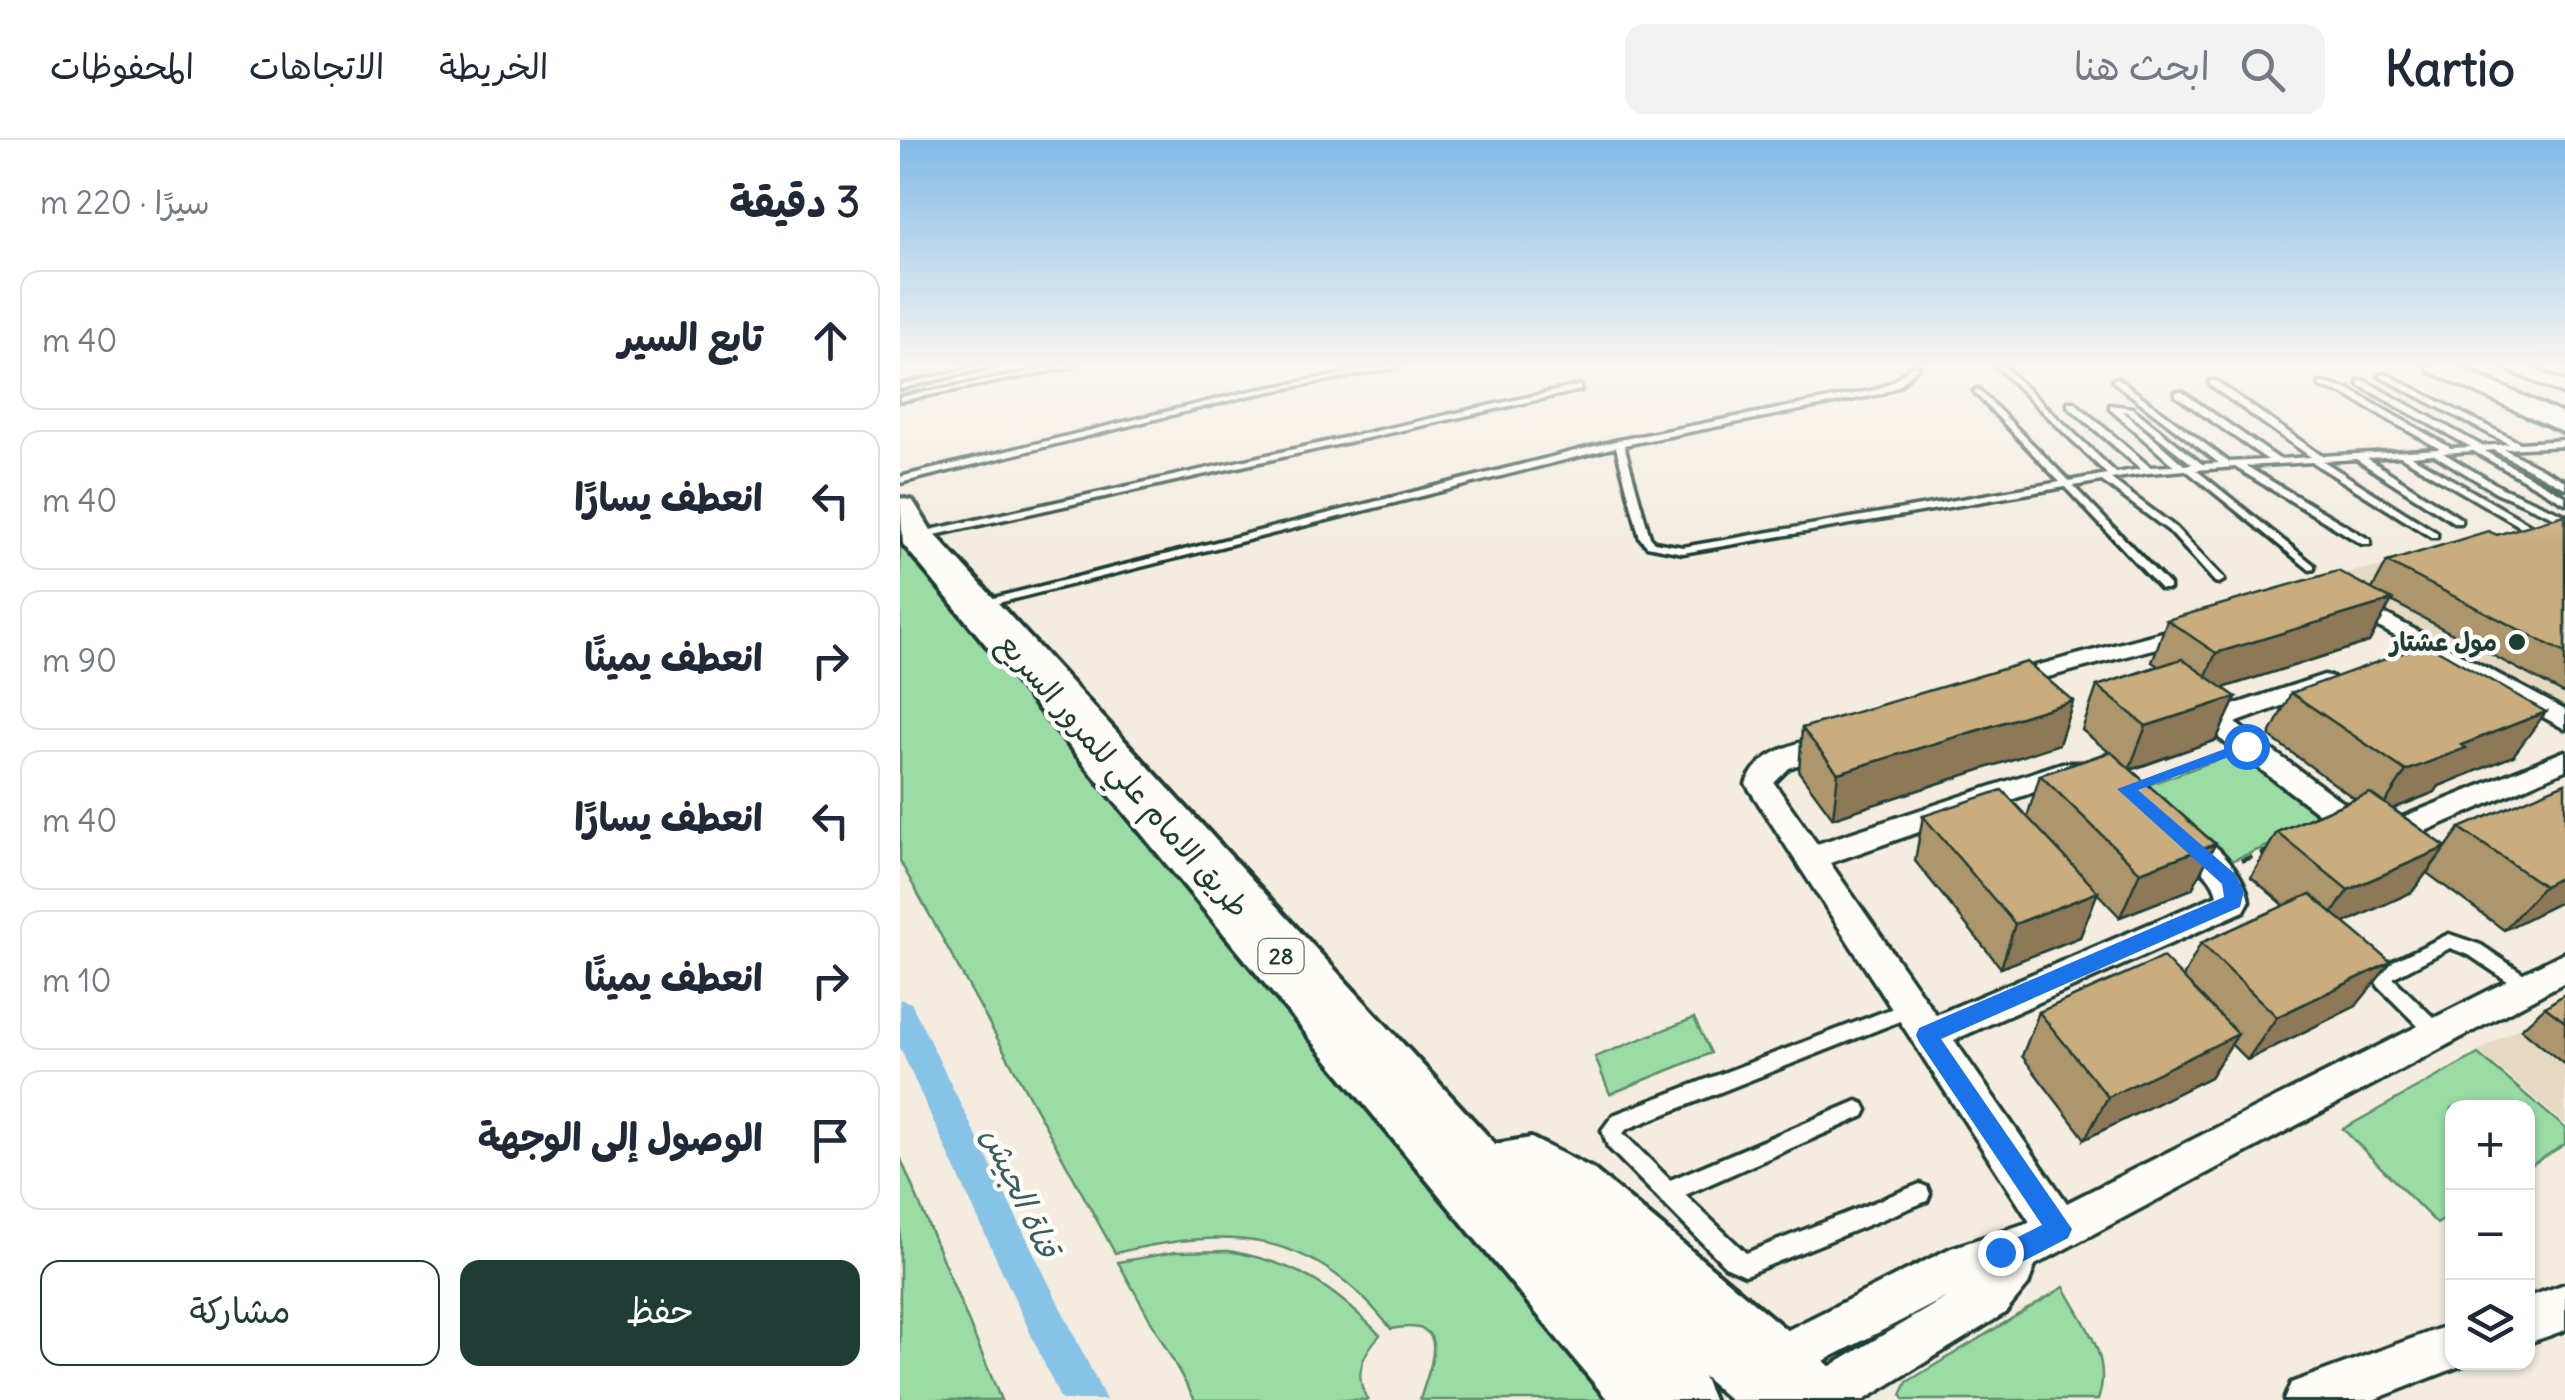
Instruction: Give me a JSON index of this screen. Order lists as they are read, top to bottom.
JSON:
{
  "streets": {
    "highway": ["طريق الامام علي للمرور السريع", "28"]
  },
  "water": ["قناة الجيش"],
  "places": ["مول عشتار"],
  "page": {
    "header": "Kartio",
    "search": "ابحث هنا",
    "nav": ["الخريطة", "الاتجاهات", "المحفوظات"],
    "heading": ["3 دقيقة", "سيرًا · 220 m"],
    "list": [
      ["تابع السير", "40 m"],
      ["انعطف يسارًا", "40 m"],
      ["انعطف يمينًا", "90 m"],
      ["انعطف يسارًا", "40 m"],
      ["انعطف يمينًا", "10 m"],
      "الوصول إلى الوجهة"
    ],
    "map_buttons": ["+", "−"],
    "buttons": ["حفظ", "مشاركة"]
  }
}
